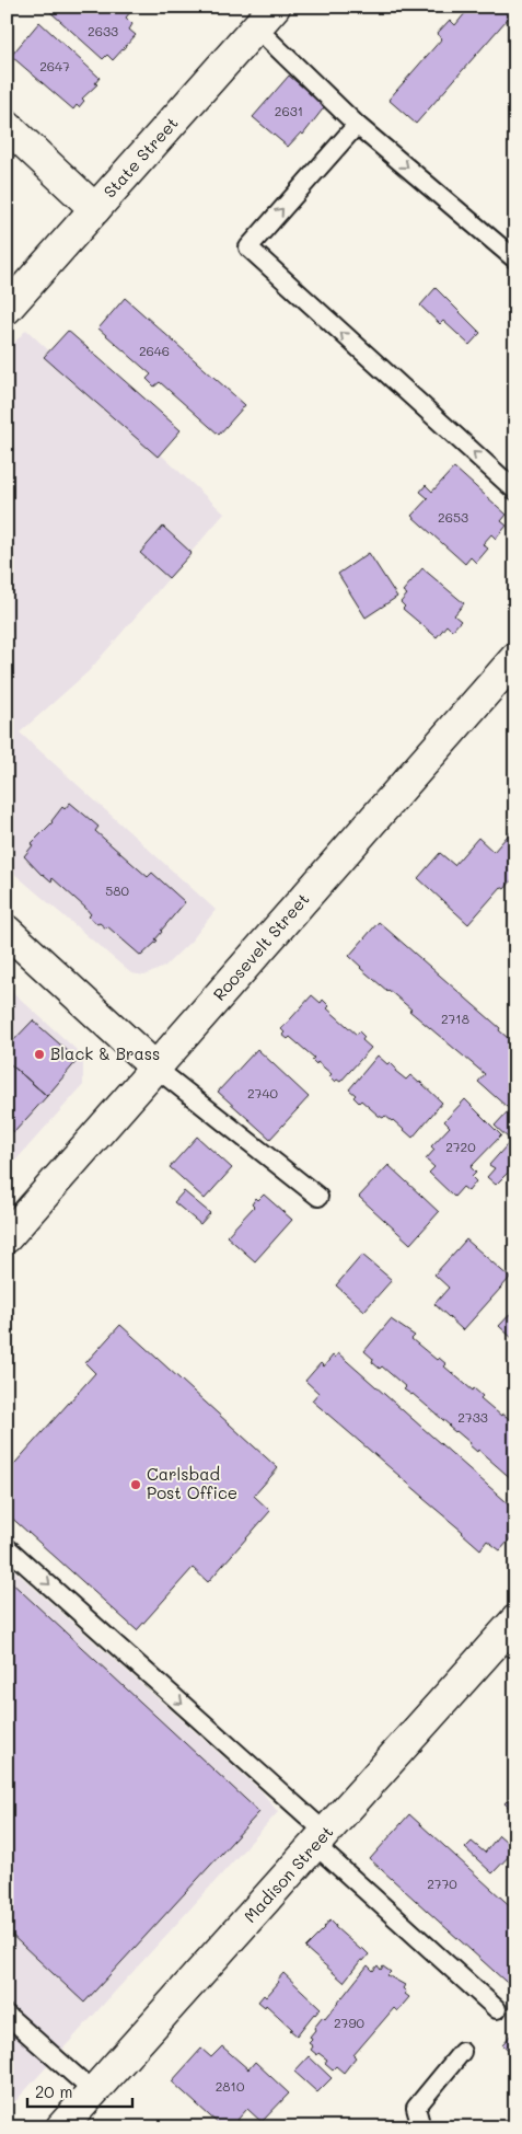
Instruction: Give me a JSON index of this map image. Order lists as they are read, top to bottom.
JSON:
{
  "streets": {
    "street": ["State Street", "Roosevelt Street", "Madison Street"]
  },
  "places": ["Black & Brass", "Carlsbad Post Office"],
  "house_numbers": [
    "2633",
    "2647",
    "2631",
    "2646",
    "2653",
    "580",
    "2718",
    "2740",
    "2720",
    "2733",
    "2770",
    "2790",
    "2810"
  ],
  "scale_bar": "20 m"
}
